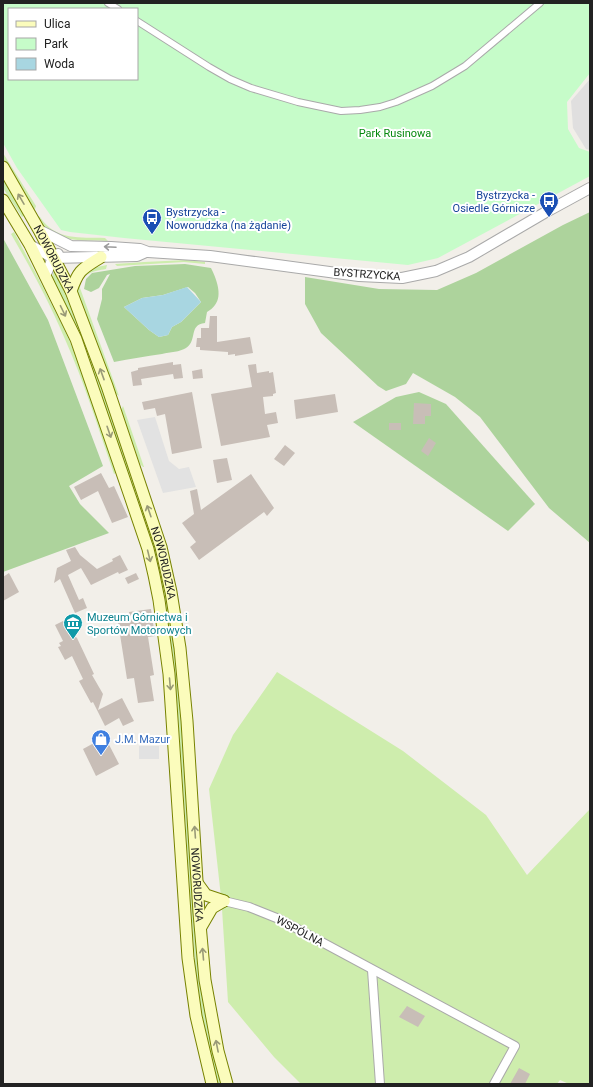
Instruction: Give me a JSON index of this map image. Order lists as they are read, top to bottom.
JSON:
{
  "streets": {
    "main road": ["NOWORUDZKA"],
    "street": ["BYSTRZYCKA", "WSPÓLNA"]
  },
  "crossings": [
    ["NOWORUDZKA", "BYSTRZYCKA"]
  ],
  "parks": ["Park Rusinowa"],
  "places": {
    "bus stop": ["Bystrzycka - Osiedle Górnicze", "Bystrzycka - Noworudzka (na żądanie)"],
    "museum": ["Muzeum Górnictwa i Sportów Motorowych"],
    "shop": ["J.M. Mazur"]
  },
  "legend": ["Ulica", "Park", "Woda"]
}
